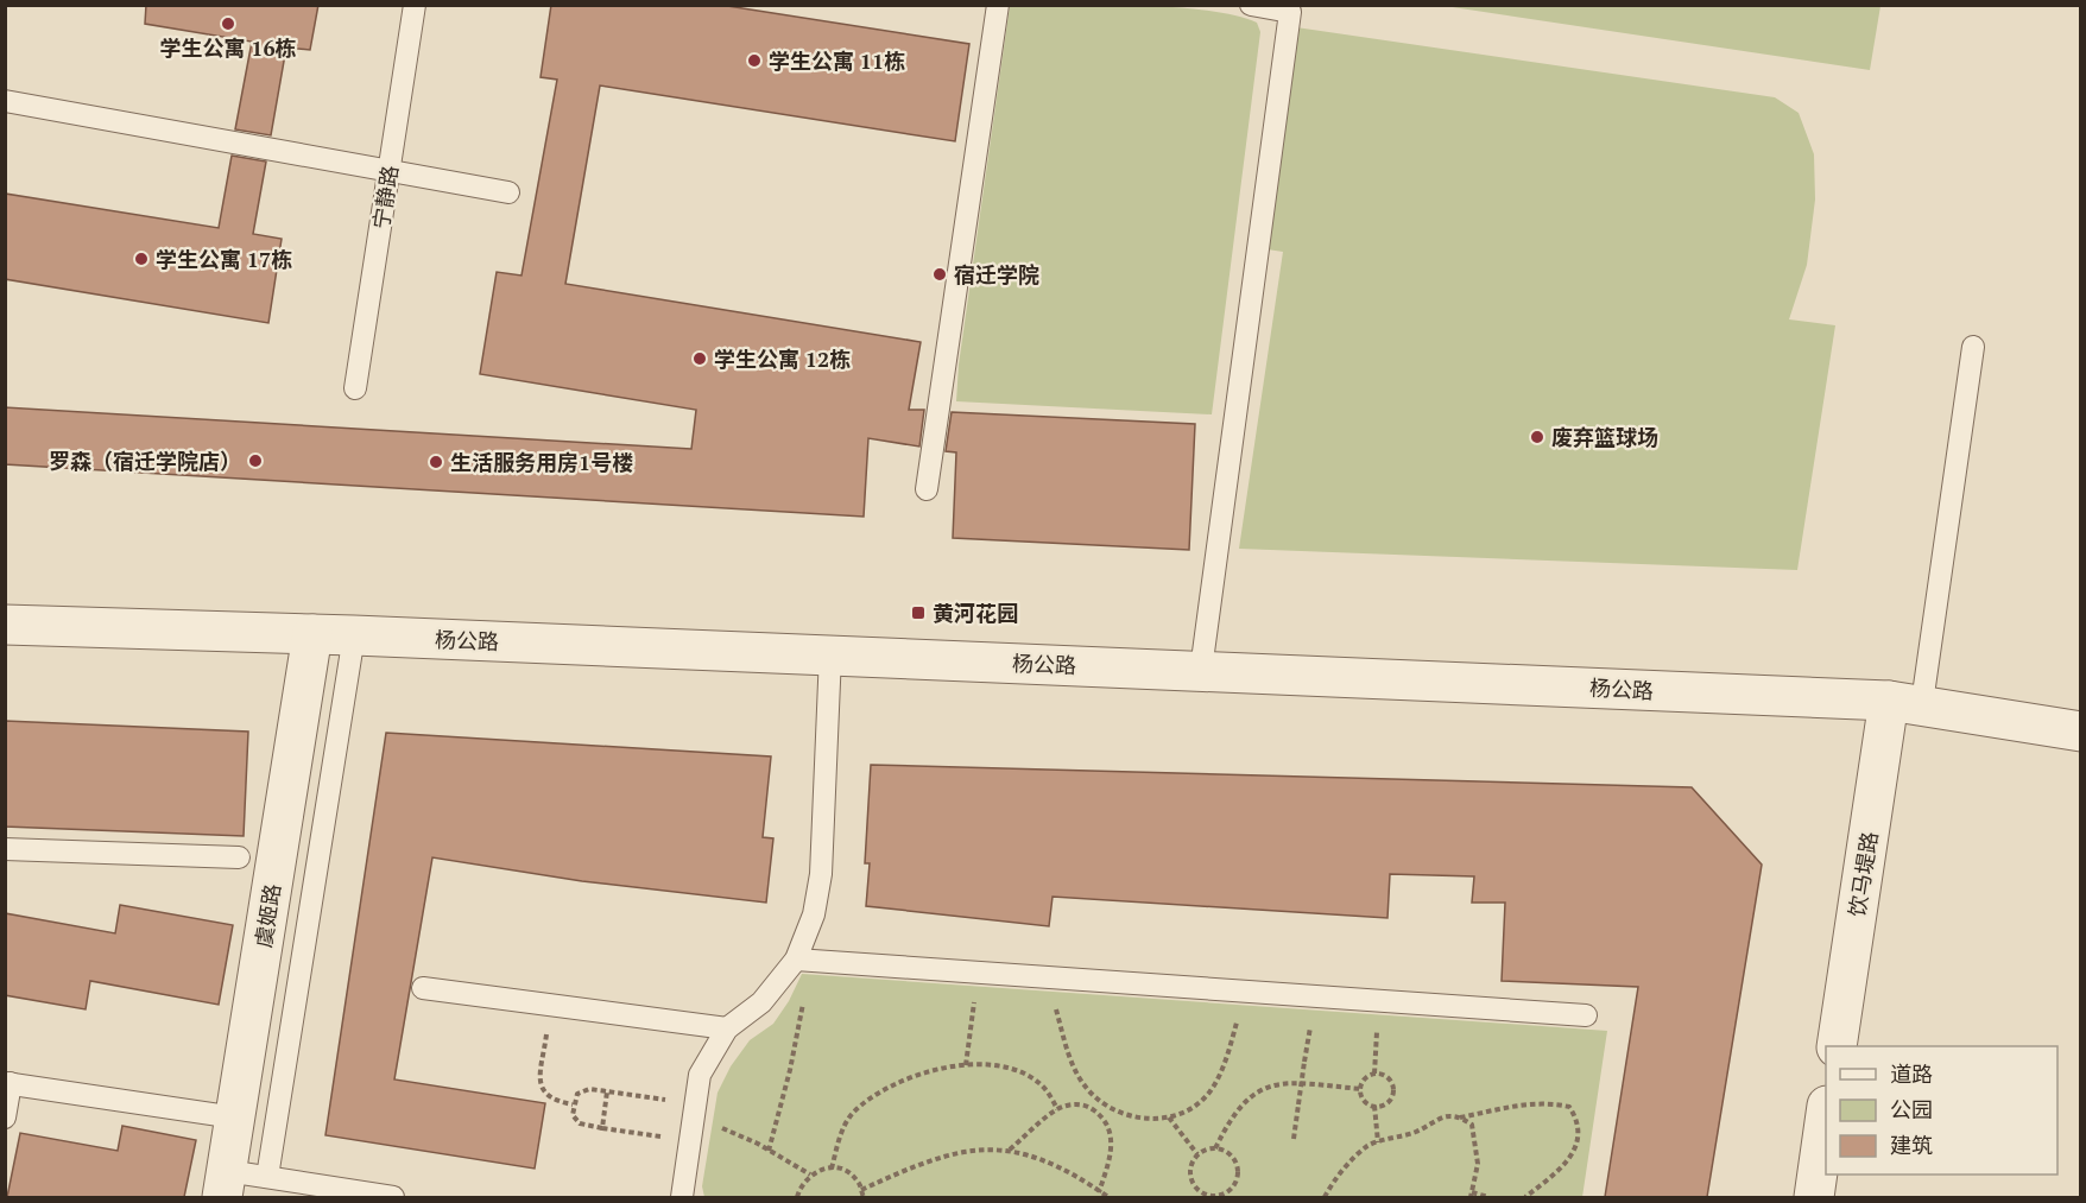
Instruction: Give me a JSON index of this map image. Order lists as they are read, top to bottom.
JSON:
{
  "streets": {
    "street": ["杨公路", "饮马堤路", "虞姬路"],
    "lane": ["宁静路"]
  },
  "crossings": [
    ["杨公路", "饮马堤路"],
    ["杨公路", "虞姬路"]
  ],
  "places": {
    "other": [
      "学生公寓 16栋",
      "学生公寓 11栋",
      "学生公寓 17栋",
      "宿迁学院",
      "学生公寓 12栋",
      "废弃篮球场",
      "罗森（宿迁学院店）",
      "生活服务用房1号楼"
    ],
    "transit": ["黄河花园"]
  },
  "legend": ["道路", "公园", "建筑"]
}
